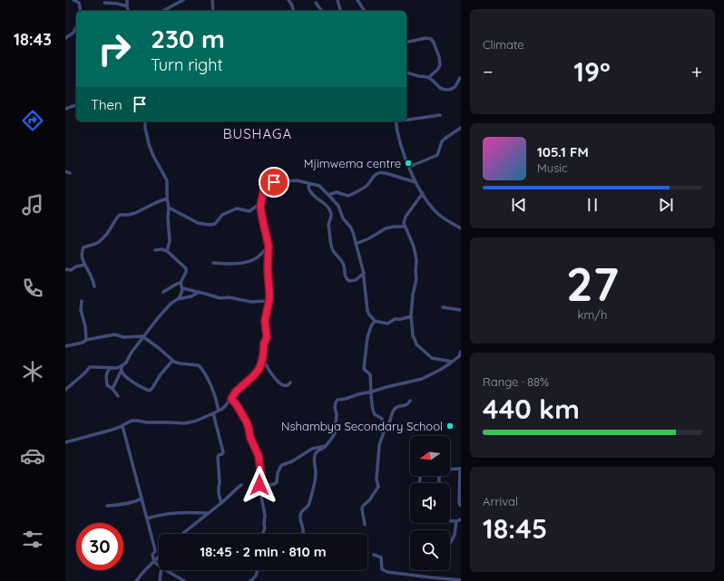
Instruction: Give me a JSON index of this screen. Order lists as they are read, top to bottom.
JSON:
{
  "districts": ["BUSHAGA"],
  "places": ["Mjimwema centre", "Nshambya Secondary School"],
  "north": "left",
  "page": {
    "tabs": "18:43",
    "tile": [
      "Climate",
      ["27", "km/h"],
      ["Range · 88%", "440 km"],
      ["Arrival", "18:45"]
    ],
    "turn": ["230 m", "Turn right"],
    "heat": ["−", "19°", "+"],
    "then": "Then",
    "song": ["105.1 FM", "Music"],
    "limit": "30",
    "trip": "18:45 · 2 min · 810 m"
  }
}
